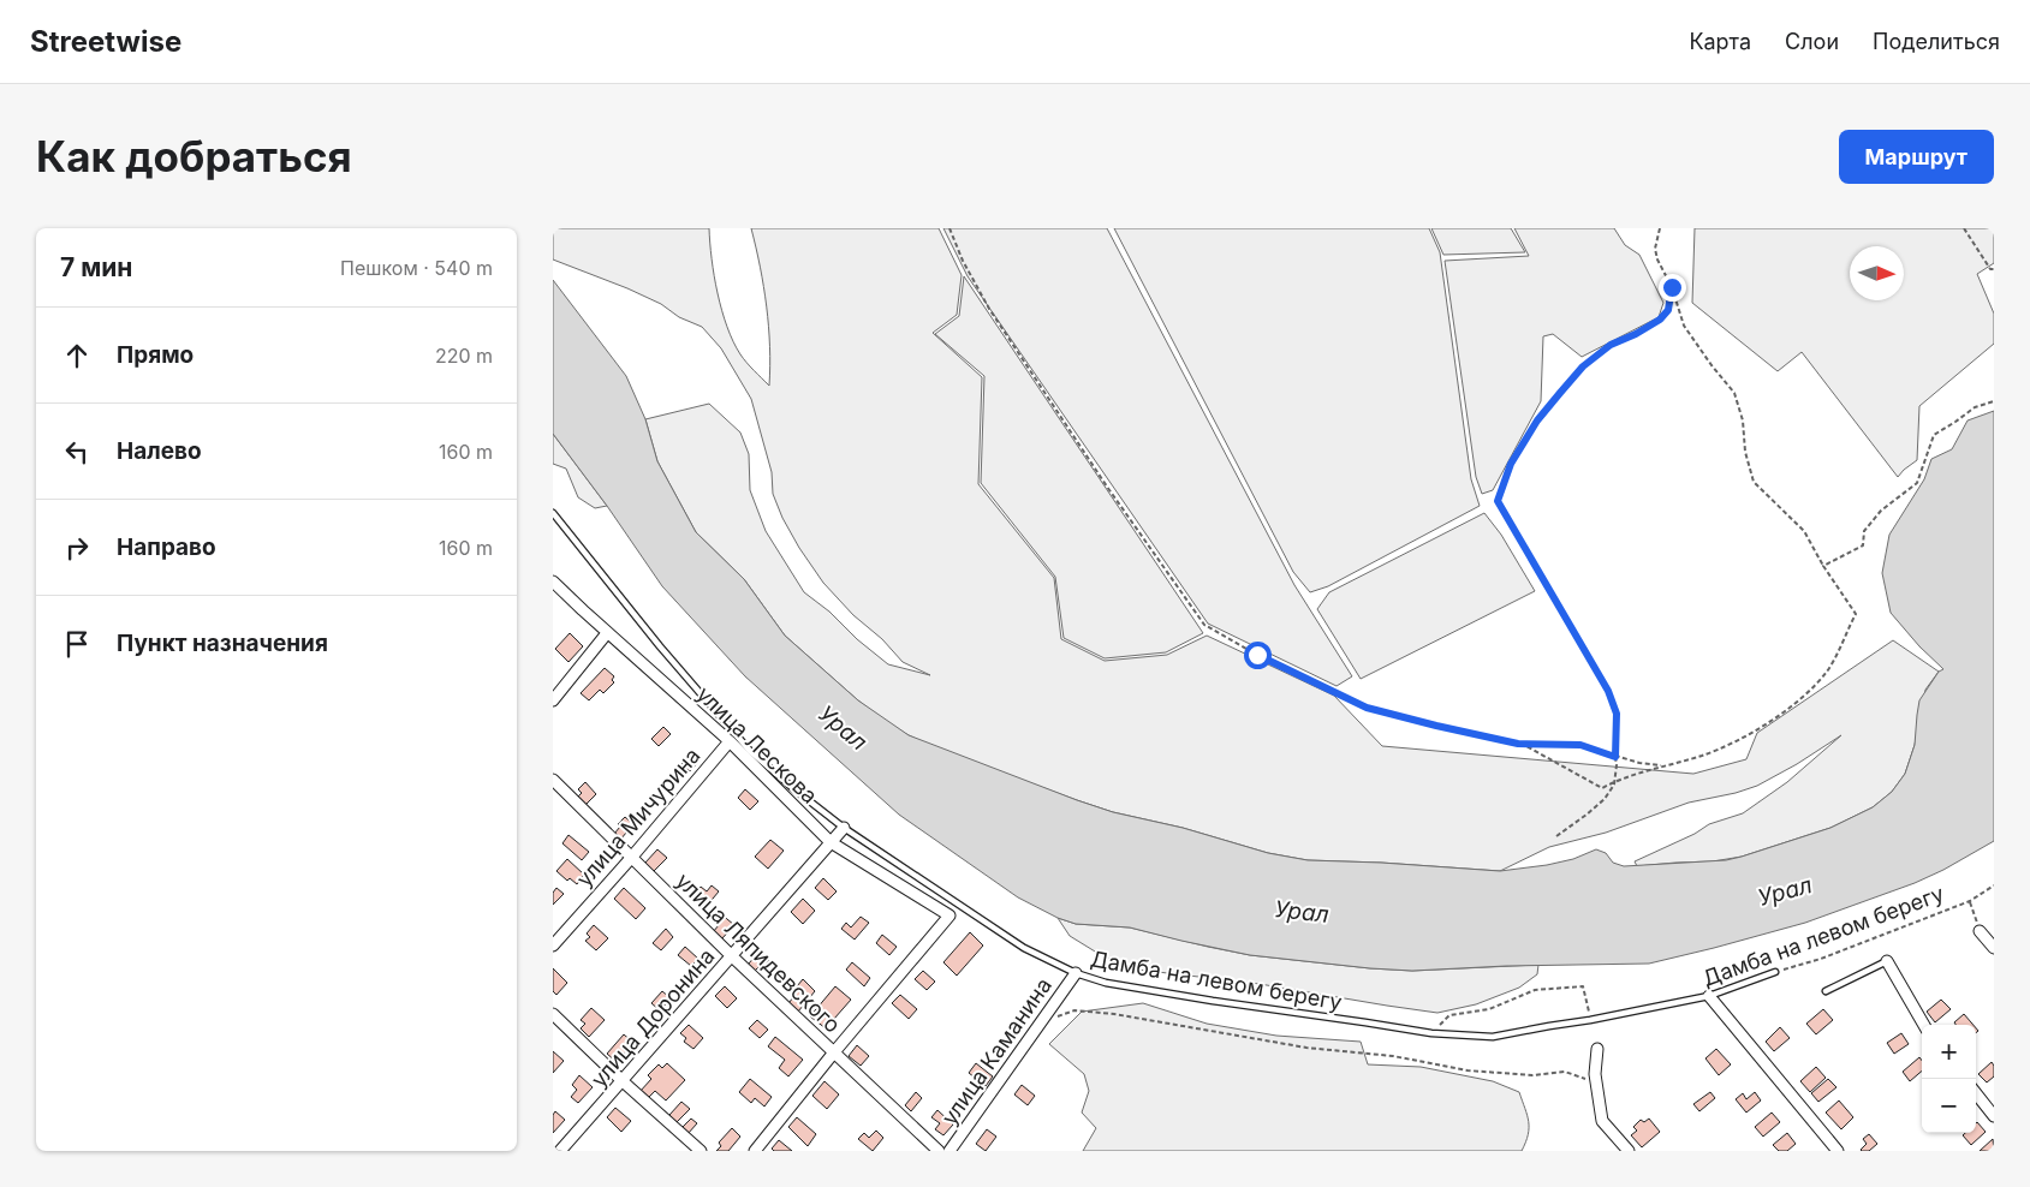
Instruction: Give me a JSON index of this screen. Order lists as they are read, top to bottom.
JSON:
{
  "streets": {
    "street": [
      "улица Лескова",
      "улица Мичурина",
      "улица Ляпидевского",
      "улица Доронина",
      "улица Каманина"
    ],
    "lane": ["Дамба на левом берегу"]
  },
  "crossings": [
    ["улица Лескова", "улица Мичурина"],
    ["улица Лескова", "улица Ляпидевского"],
    ["улица Лескова", "улица Доронина"],
    ["улица Мичурина", "улица Ляпидевского"],
    ["Дамба на левом берегу", "улица Доронина"],
    ["Дамба на левом берегу", "улица Каманина"],
    ["улица Ляпидевского", "улица Доронина"]
  ],
  "water": ["Урал"],
  "north": "right",
  "page": {
    "header": "Streetwise",
    "nav": ["Карта", "Слои", "Поделиться"],
    "buttons": "Маршрут",
    "title": "Как добраться",
    "heading": ["7 мин", "Пешком · 540 m"],
    "list": [
      ["Прямо", "220 m"],
      ["Налево", "160 m"],
      ["Направо", "160 m"],
      "Пункт назначения"
    ],
    "map_buttons": ["+", "−"]
  }
}
